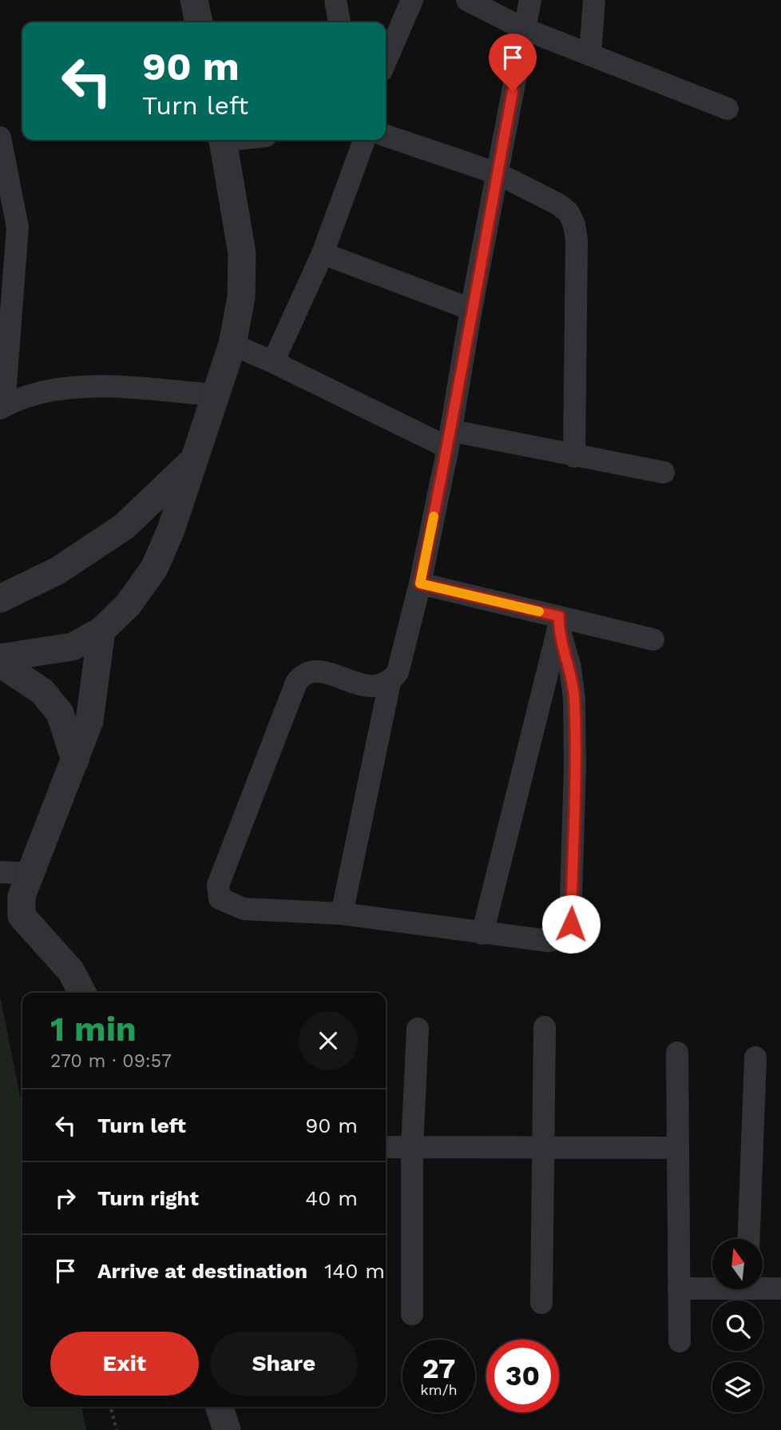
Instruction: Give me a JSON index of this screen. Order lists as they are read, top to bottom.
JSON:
{
  "north": "top",
  "page": {
    "turn": ["90 m", "Turn left"],
    "heading": ["1 min", "270 m · 09:57"],
    "list": [
      {
        "name": "Turn left",
        "value": "90 m"
      },
      {
        "name": "Turn right",
        "value": "40 m"
      },
      {
        "name": "Arrive at destination",
        "value": "140 m"
      }
    ],
    "buttons": ["Exit", "Share"],
    "speed": "27 km/h",
    "limit": "30"
  }
}
